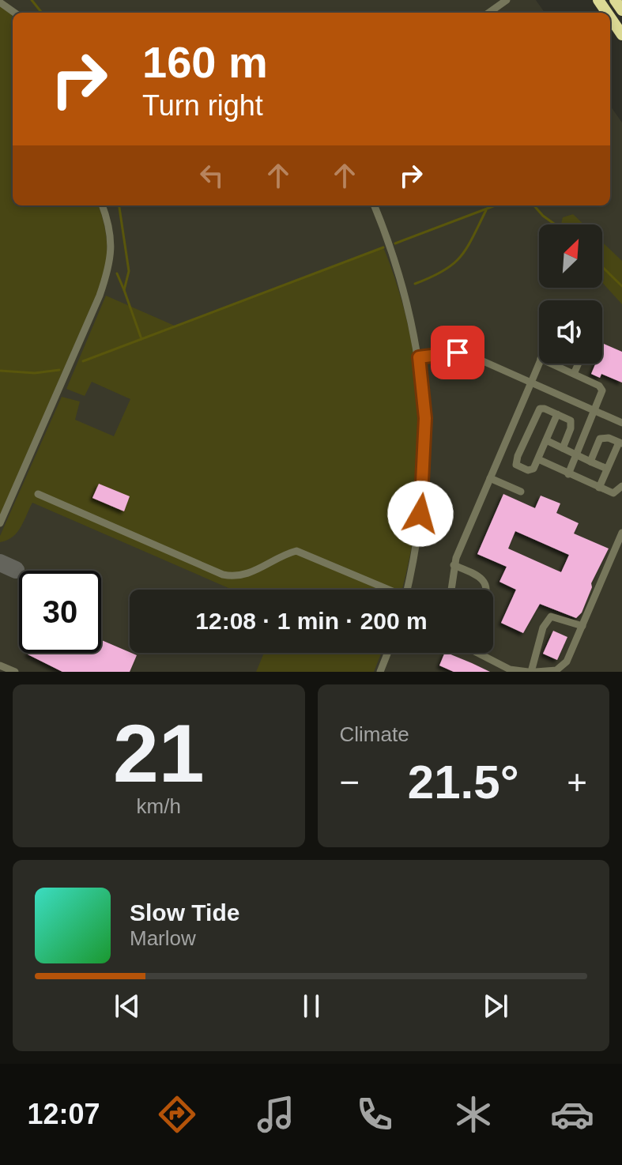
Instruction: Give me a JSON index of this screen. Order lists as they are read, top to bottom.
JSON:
{
  "north": "top right",
  "page": {
    "turn": ["160 m", "Turn right"],
    "limit": "30",
    "trip": "12:08 · 1 min · 200 m",
    "tile": [
      ["21", "km/h"],
      "Climate"
    ],
    "heat": ["−", "21.5°", "+"],
    "song": ["Slow Tide", "Marlow"],
    "tabs": "12:07"
  }
}
